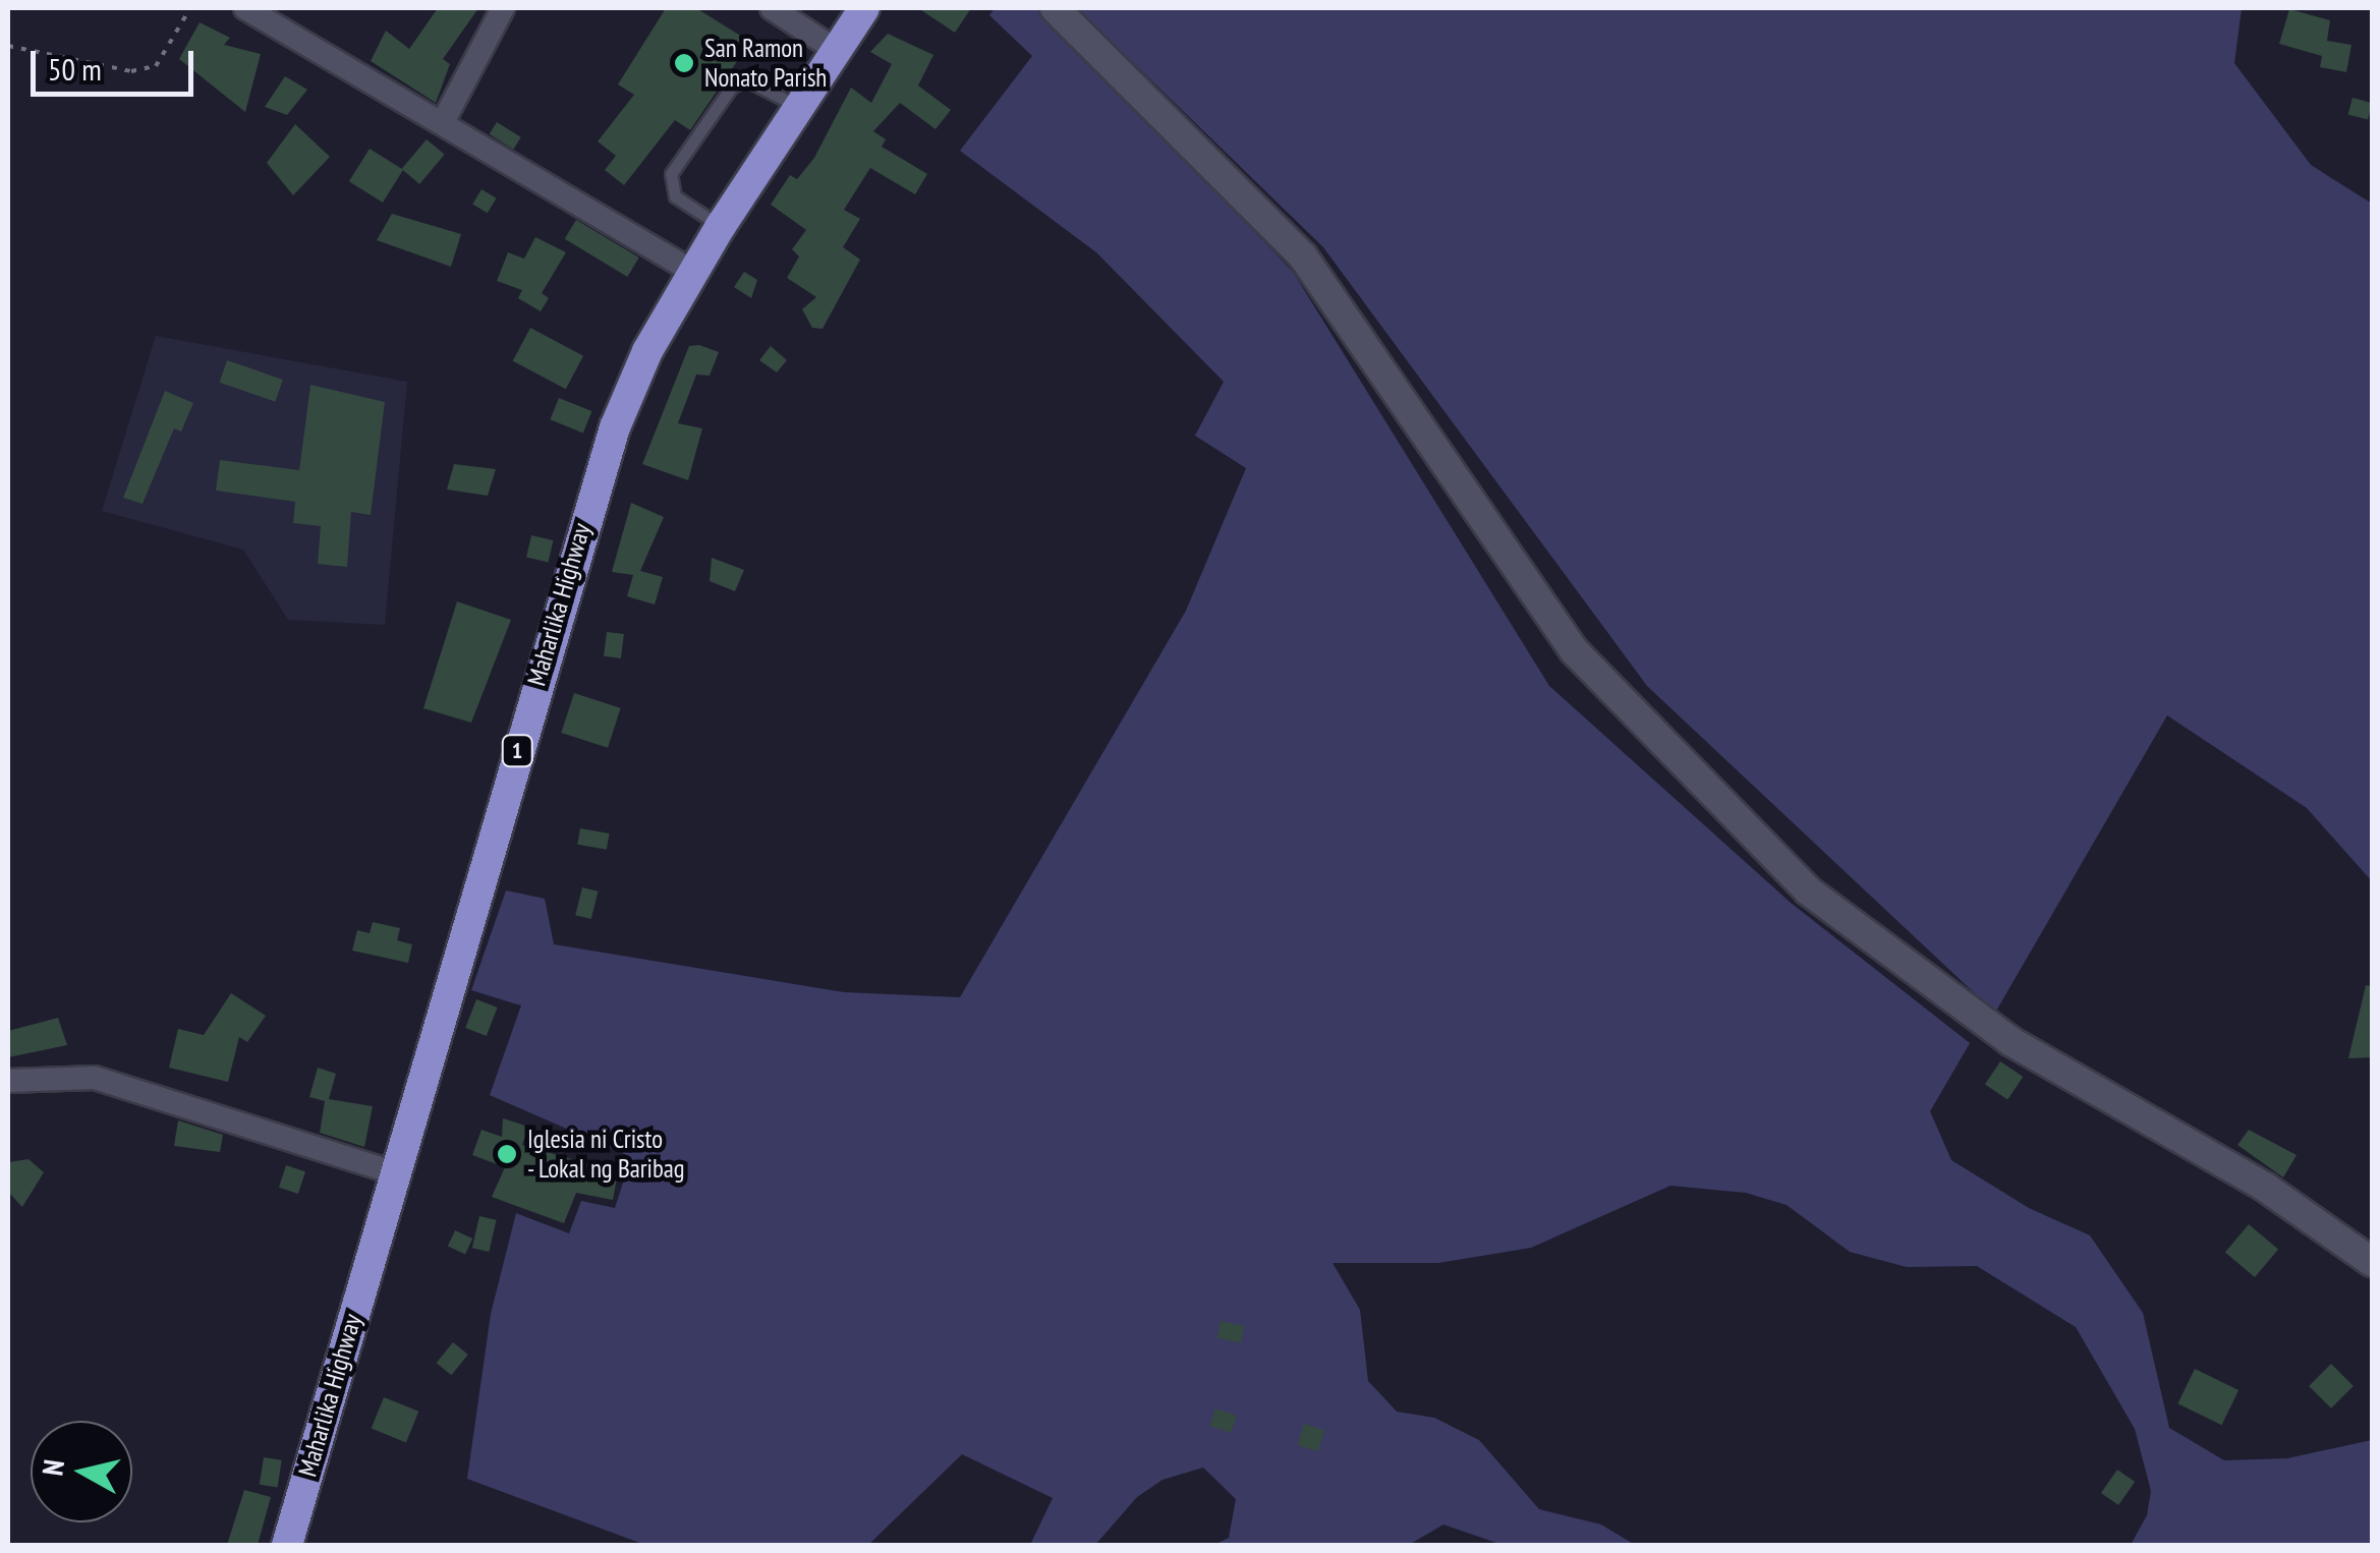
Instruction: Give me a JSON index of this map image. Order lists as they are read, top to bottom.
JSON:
{
  "streets": {
    "highway": ["Maharlika Highway", "1"]
  },
  "places": ["San Ramon Nonato Parish", "Iglesia ni Cristo - Lokal ng Baribag"],
  "scale_bar": "50 m",
  "north": "left"
}
